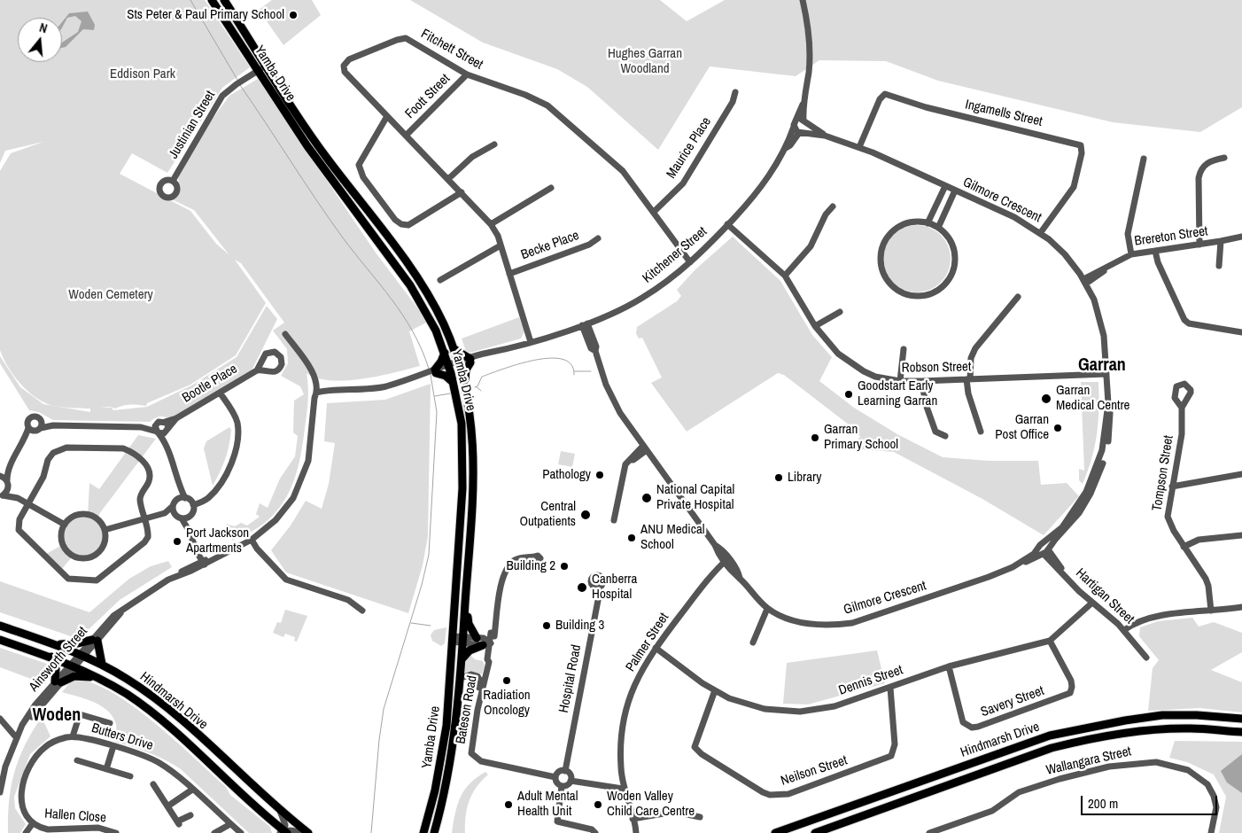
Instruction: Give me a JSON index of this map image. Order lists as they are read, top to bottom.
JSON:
{
  "streets": {
    "main road": ["Yamba Drive", "Hindmarsh Drive"],
    "street": [
      "Fitchett Street",
      "Foott Street",
      "Ingamells Street",
      "Justinian Street",
      "Maurice Place",
      "Gilmore Crescent",
      "Brereton Street",
      "Becke Place",
      "Kitchener Street",
      "Robson Street",
      "Bootle Place",
      "Tompson Street",
      "Hartigan Street",
      "Palmer Street",
      "Ainsworth Street",
      "Hospital Road",
      "Dennis Street",
      "Savery Street",
      "Bateson Road",
      "Butters Drive",
      "Wallangara Street",
      "Neilson Street",
      "Hallen Close"
    ]
  },
  "crossings": [
    ["Fitchett Street", "Foott Street"],
    ["Fitchett Street", "Maurice Place"],
    ["Fitchett Street", "Becke Place"],
    ["Fitchett Street", "Kitchener Street"],
    ["Yamba Drive", "Justinian Street"],
    ["Yamba Drive", "Kitchener Street"],
    ["Ingamells Street", "Gilmore Crescent"],
    ["Gilmore Crescent", "Brereton Street"],
    ["Gilmore Crescent", "Kitchener Street"],
    ["Gilmore Crescent", "Robson Street"],
    ["Gilmore Crescent", "Hartigan Street"],
    ["Gilmore Crescent", "Palmer Street"],
    ["Kitchener Street", "Robson Street"],
    ["Kitchener Street", "Ainsworth Street"],
    ["Hartigan Street", "Dennis Street"],
    ["Palmer Street", "Dennis Street"],
    ["Ainsworth Street", "Hindmarsh Drive"],
    ["Hospital Road", "Bateson Road"],
    ["Dennis Street", "Savery Street"],
    ["Dennis Street", "Neilson Street"],
    ["Butters Drive", "Hallen Close"]
  ],
  "districts": ["Garran", "Woden"],
  "parks": ["Hughes Garran Woodland", "Eddison Park", "Woden Cemetery"],
  "places": [
    "Sts Peter & Paul Primary School",
    "Goodstart Early Learning Garran",
    "Garran Medical Centre",
    "Garran Post Office",
    "Garran Primary School",
    "Pathology",
    "Library",
    "National Capital Private Hospital",
    "Central Outpatients",
    "ANU Medical School",
    "Port Jackson Apartments",
    "Building 2",
    "Canberra Hospital",
    "Building 3",
    "Radiation Oncology",
    "Adult Mental Health Unit",
    "Woden Valley Child Care Centre"
  ],
  "scale_bar": "200 m",
  "north": "top"
}
